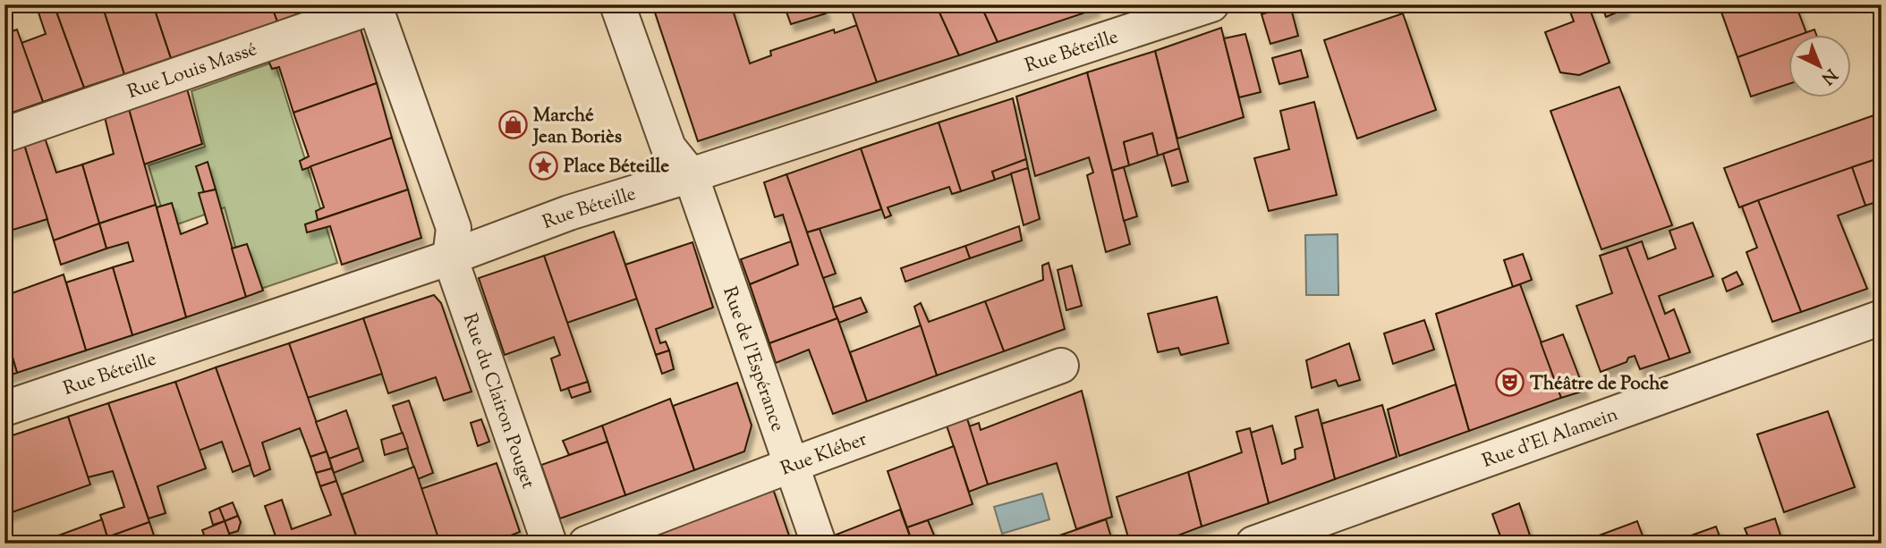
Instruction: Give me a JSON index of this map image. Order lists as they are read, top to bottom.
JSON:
{
  "streets": {
    "street": [
      "Rue Béteille",
      "Rue Louis Massé",
      "Rue de l'Espérance",
      "Rue du Clairon Pouget",
      "Rue d'El Alamein",
      "Rue Kléber"
    ]
  },
  "crossings": [
    ["Rue Béteille", "Rue de l'Espérance"],
    ["Rue Béteille", "Rue du Clairon Pouget"],
    ["Rue de l'Espérance", "Rue Kléber"]
  ],
  "places": {
    "shop": ["Marché Jean Boriès"],
    "place": ["Place Béteille"],
    "theatre": ["Théâtre de Poche"]
  },
  "north": "bottom right"
}
